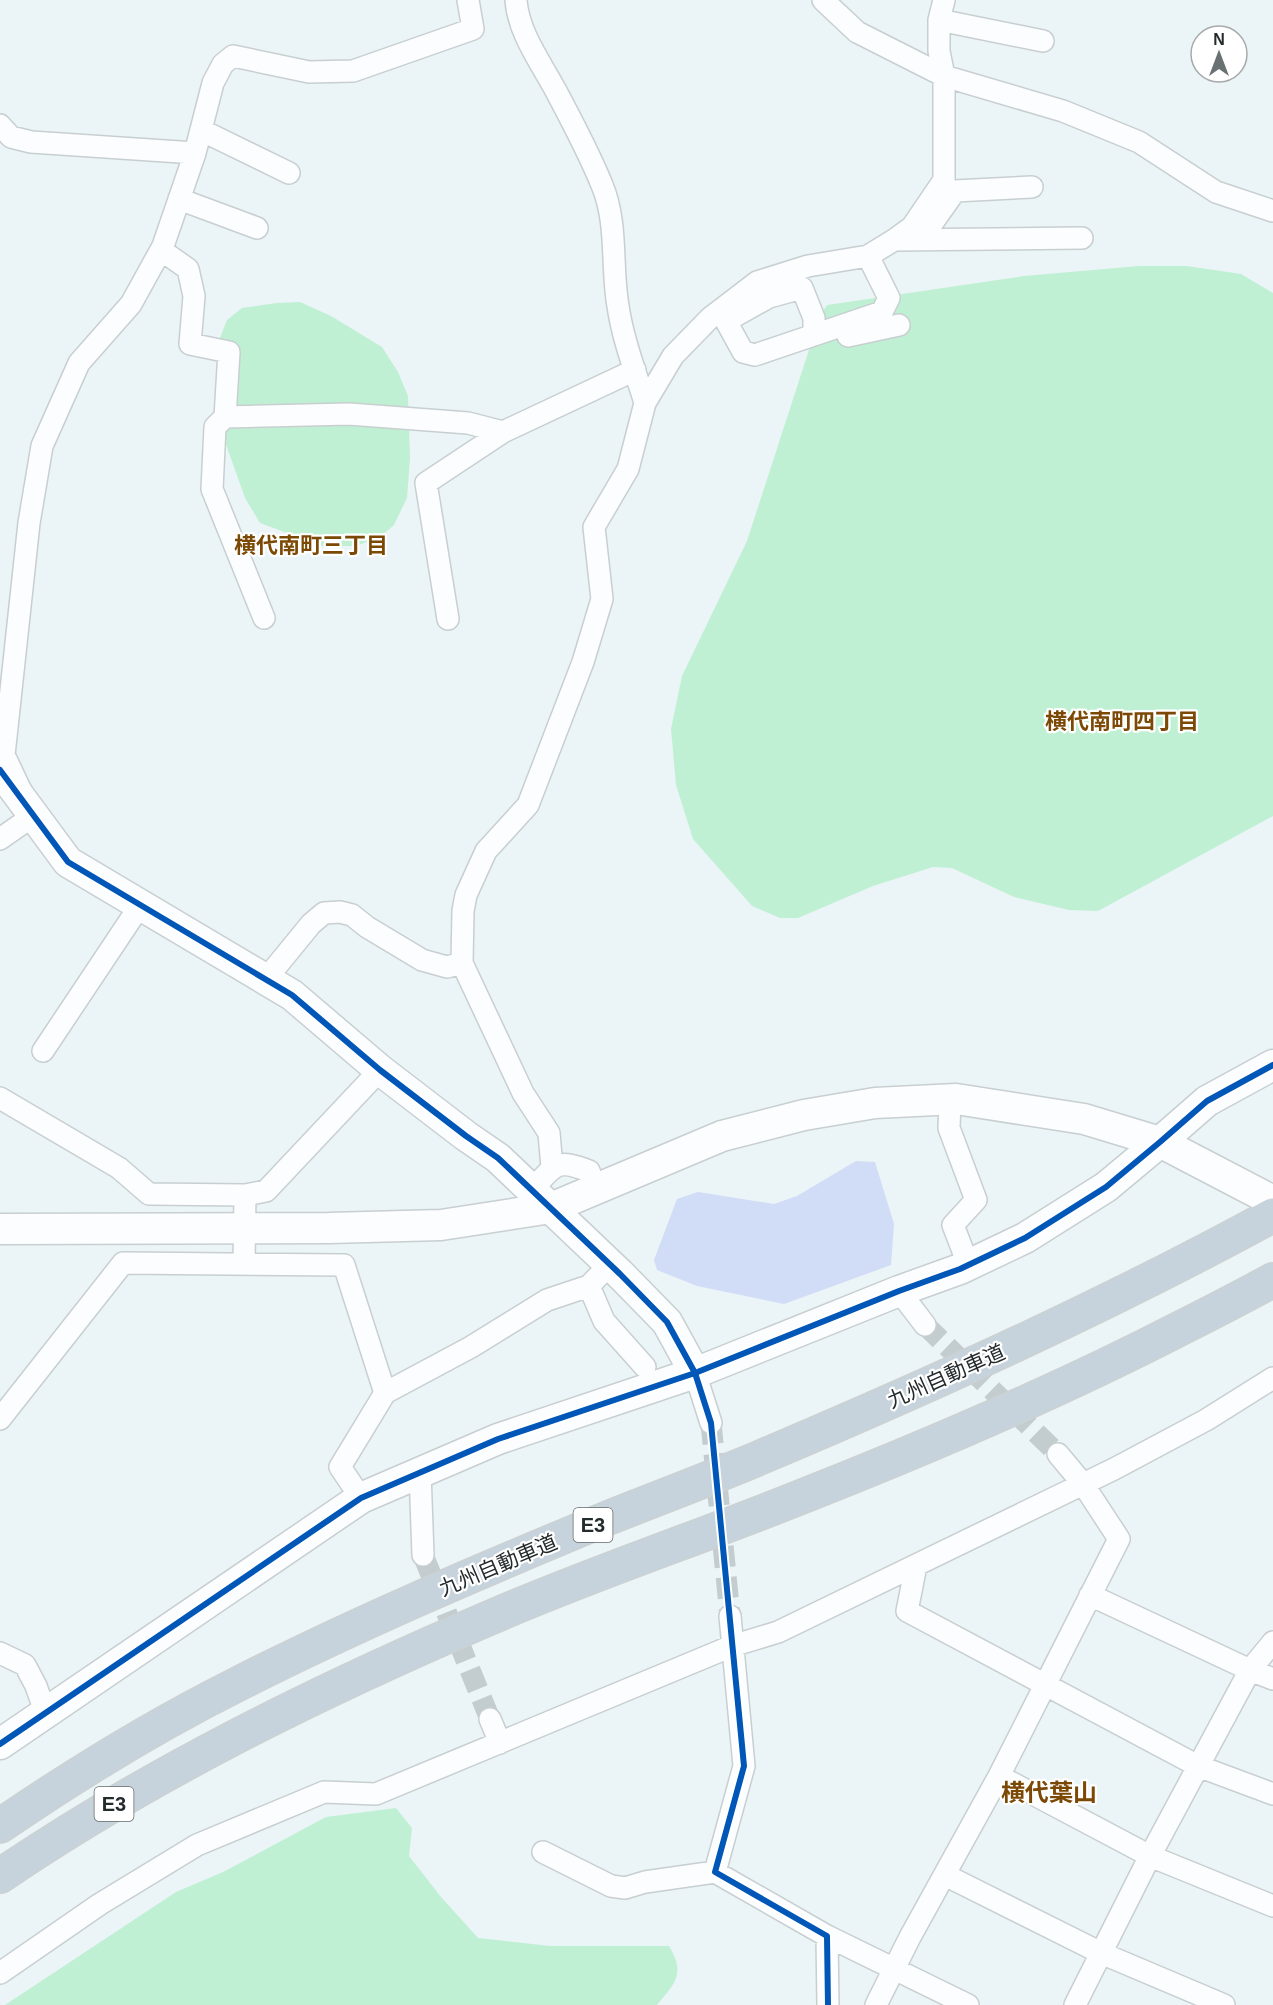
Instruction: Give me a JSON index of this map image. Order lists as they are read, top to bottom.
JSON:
{
  "streets": {
    "highway": ["九州自動車道", "E3"]
  },
  "districts": ["横代南町三丁目", "横代南町四丁目", "横代葉山"],
  "north": "top"
}
